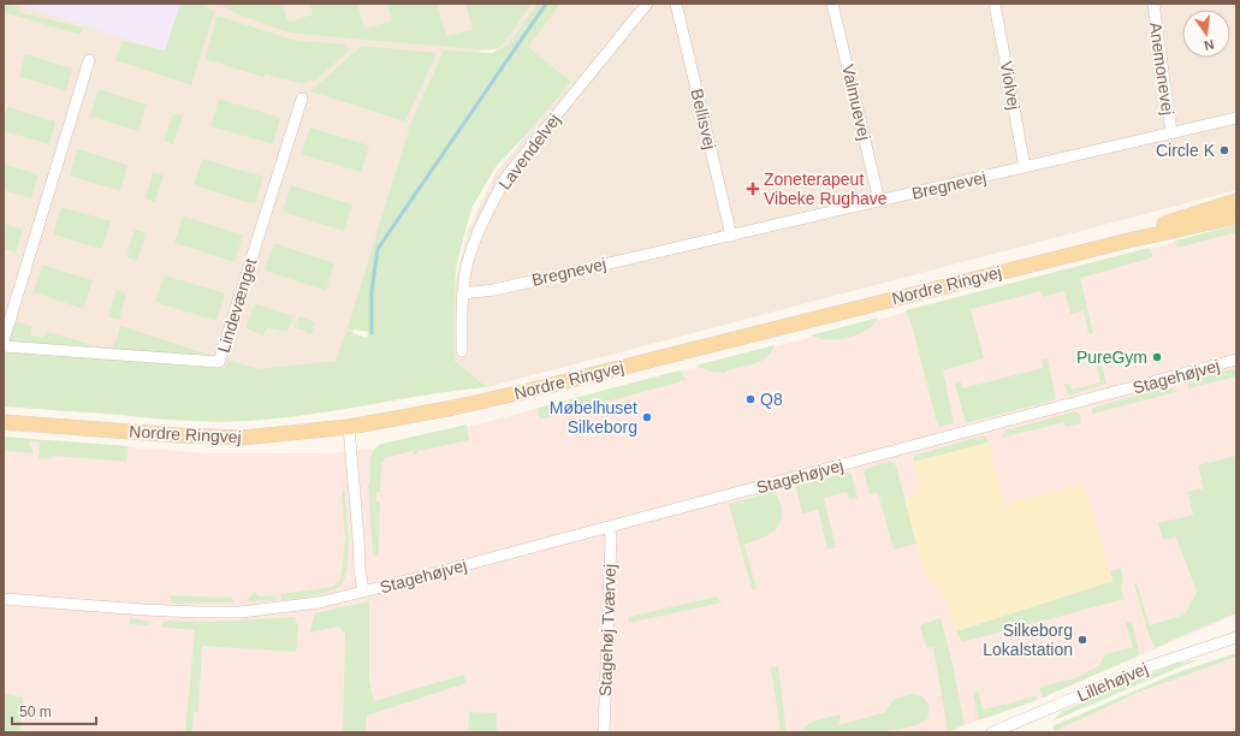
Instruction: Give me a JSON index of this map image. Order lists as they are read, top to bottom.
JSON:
{
  "streets": {
    "main road": ["Nordre Ringvej"],
    "street": [
      "Anemonevej",
      "Violvej",
      "Valmuevej",
      "Bellisvej",
      "Lavendelvej",
      "Bregnevej",
      "Lindevænget",
      "Stagehøjvej",
      "Stagehøj Tværvej",
      "Lillehøjvej"
    ]
  },
  "crossings": [
    ["Anemonevej", "Bregnevej"],
    ["Violvej", "Bregnevej"],
    ["Valmuevej", "Bregnevej"],
    ["Bellisvej", "Bregnevej"],
    ["Lavendelvej", "Bregnevej"],
    ["Nordre Ringvej", "Stagehøjvej"],
    ["Stagehøjvej", "Stagehøj Tværvej"]
  ],
  "places": {
    "other": [
      "Circle K",
      "PureGym",
      "Q8",
      "Møbelhuset Silkeborg",
      "Silkeborg Lokalstation"
    ],
    "health": ["Zoneterapeut Vibeke Rughave"]
  },
  "scale_bar": "50 m",
  "north": "bottom"
}
